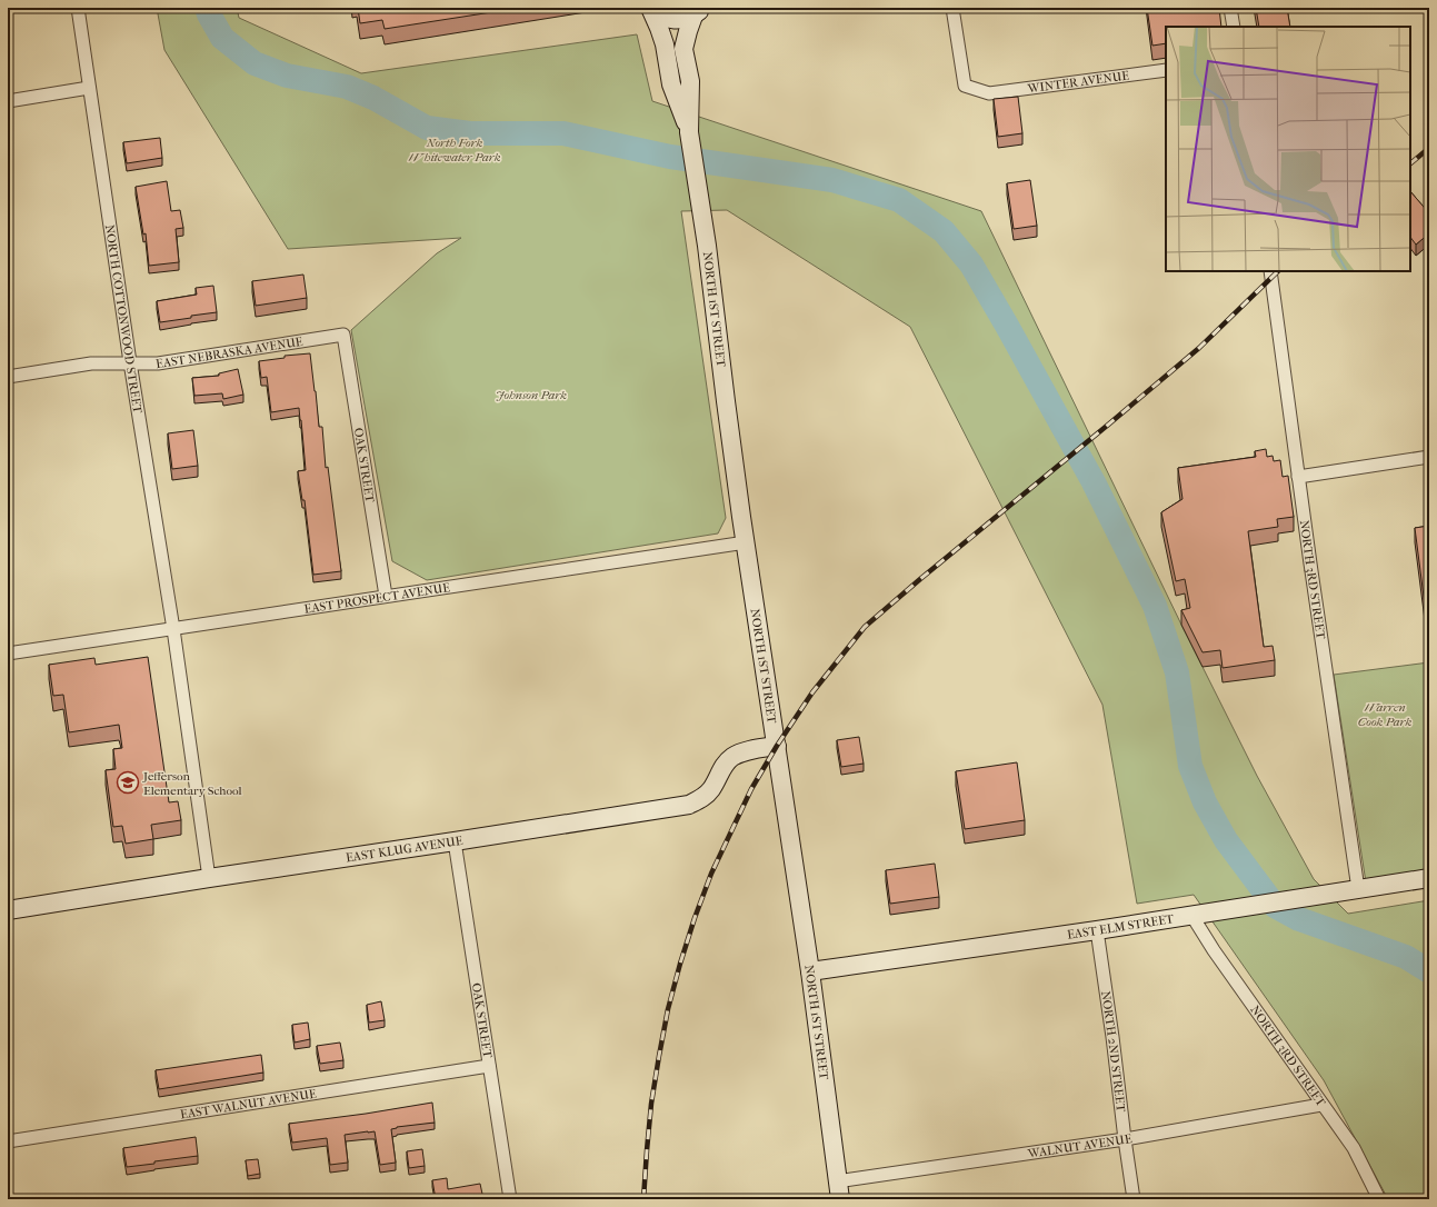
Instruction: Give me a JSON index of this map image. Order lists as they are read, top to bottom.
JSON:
{
  "streets": {
    "street": [
      "WINTER AVENUE",
      "NORTH 1ST STREET",
      "NORTH COTTONWOOD STREET",
      "EAST NEBRASKA AVENUE",
      "OAK STREET",
      "NORTH 3RD STREET",
      "EAST PROSPECT AVENUE",
      "EAST KLUG AVENUE",
      "EAST ELM STREET",
      "NORTH 2ND STREET",
      "EAST WALNUT AVENUE",
      "WALNUT AVENUE"
    ]
  },
  "crossings": [
    ["NORTH 1ST STREET", "EAST PROSPECT AVENUE"],
    ["NORTH 1ST STREET", "EAST KLUG AVENUE"],
    ["NORTH 1ST STREET", "EAST ELM STREET"],
    ["NORTH 1ST STREET", "WALNUT AVENUE"],
    ["NORTH COTTONWOOD STREET", "EAST NEBRASKA AVENUE"],
    ["NORTH COTTONWOOD STREET", "EAST PROSPECT AVENUE"],
    ["NORTH COTTONWOOD STREET", "EAST KLUG AVENUE"],
    ["EAST NEBRASKA AVENUE", "OAK STREET"],
    ["OAK STREET", "EAST PROSPECT AVENUE"],
    ["OAK STREET", "EAST KLUG AVENUE"],
    ["OAK STREET", "EAST WALNUT AVENUE"],
    ["NORTH 3RD STREET", "EAST ELM STREET"],
    ["NORTH 3RD STREET", "WALNUT AVENUE"],
    ["EAST ELM STREET", "NORTH 2ND STREET"],
    ["NORTH 2ND STREET", "WALNUT AVENUE"]
  ],
  "parks": ["North Fork Whitewater Park", "Johnson Park", "Warren Cook Park"],
  "places": {
    "school or university": ["Jefferson Elementary School"]
  }
}
